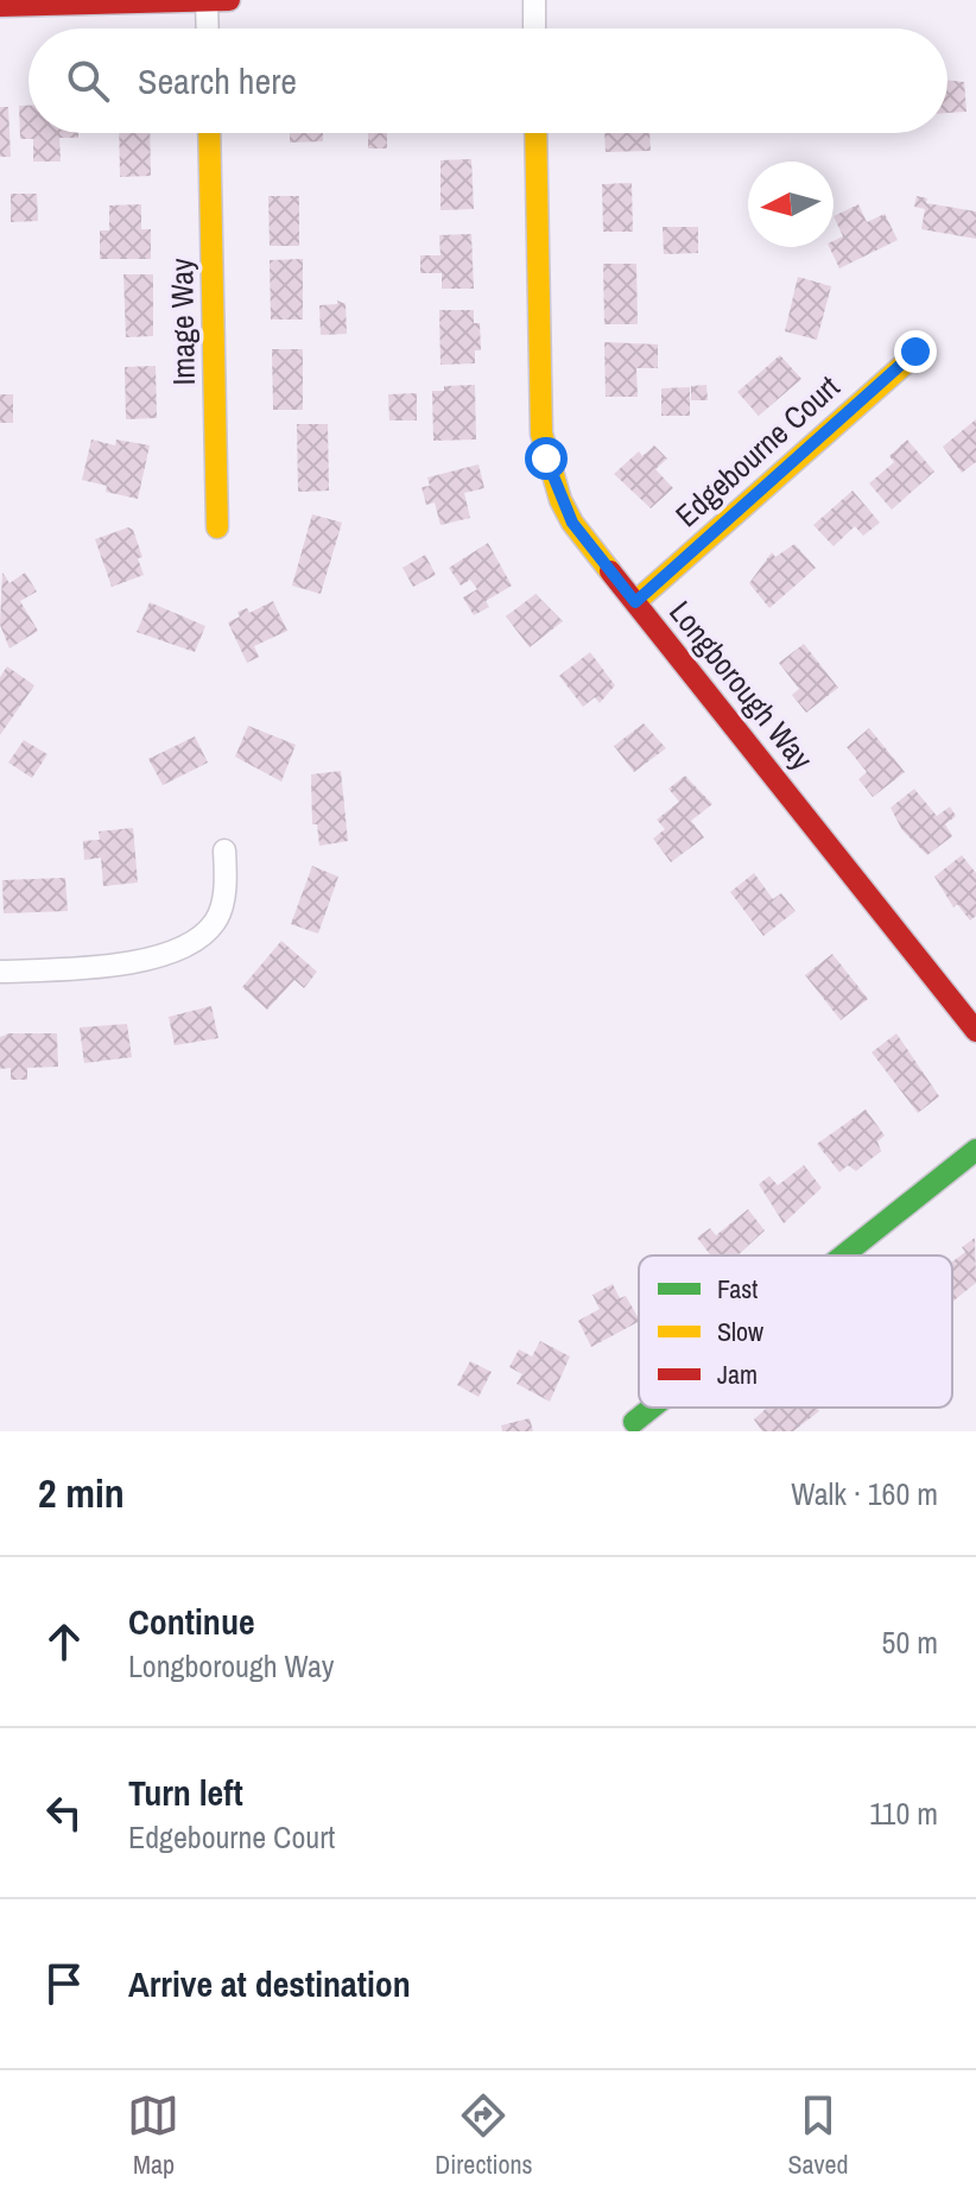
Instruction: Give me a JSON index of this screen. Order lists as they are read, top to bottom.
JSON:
{
  "streets": {
    "street": ["Image Way", "Edgebourne Court", "Longborough Way"]
  },
  "crossings": [
    ["Edgebourne Court", "Longborough Way"]
  ],
  "legend": ["Fast", "Slow", "Jam"],
  "north": "left",
  "page": {
    "search": "Search here",
    "heading": ["2 min", "Walk · 160 m"],
    "list": [
      ["Continue", "Longborough Way", "50 m"],
      ["Turn left", "Edgebourne Court", "110 m"],
      "Arrive at destination"
    ],
    "nav": ["Map", "Directions", "Saved"]
  }
}
